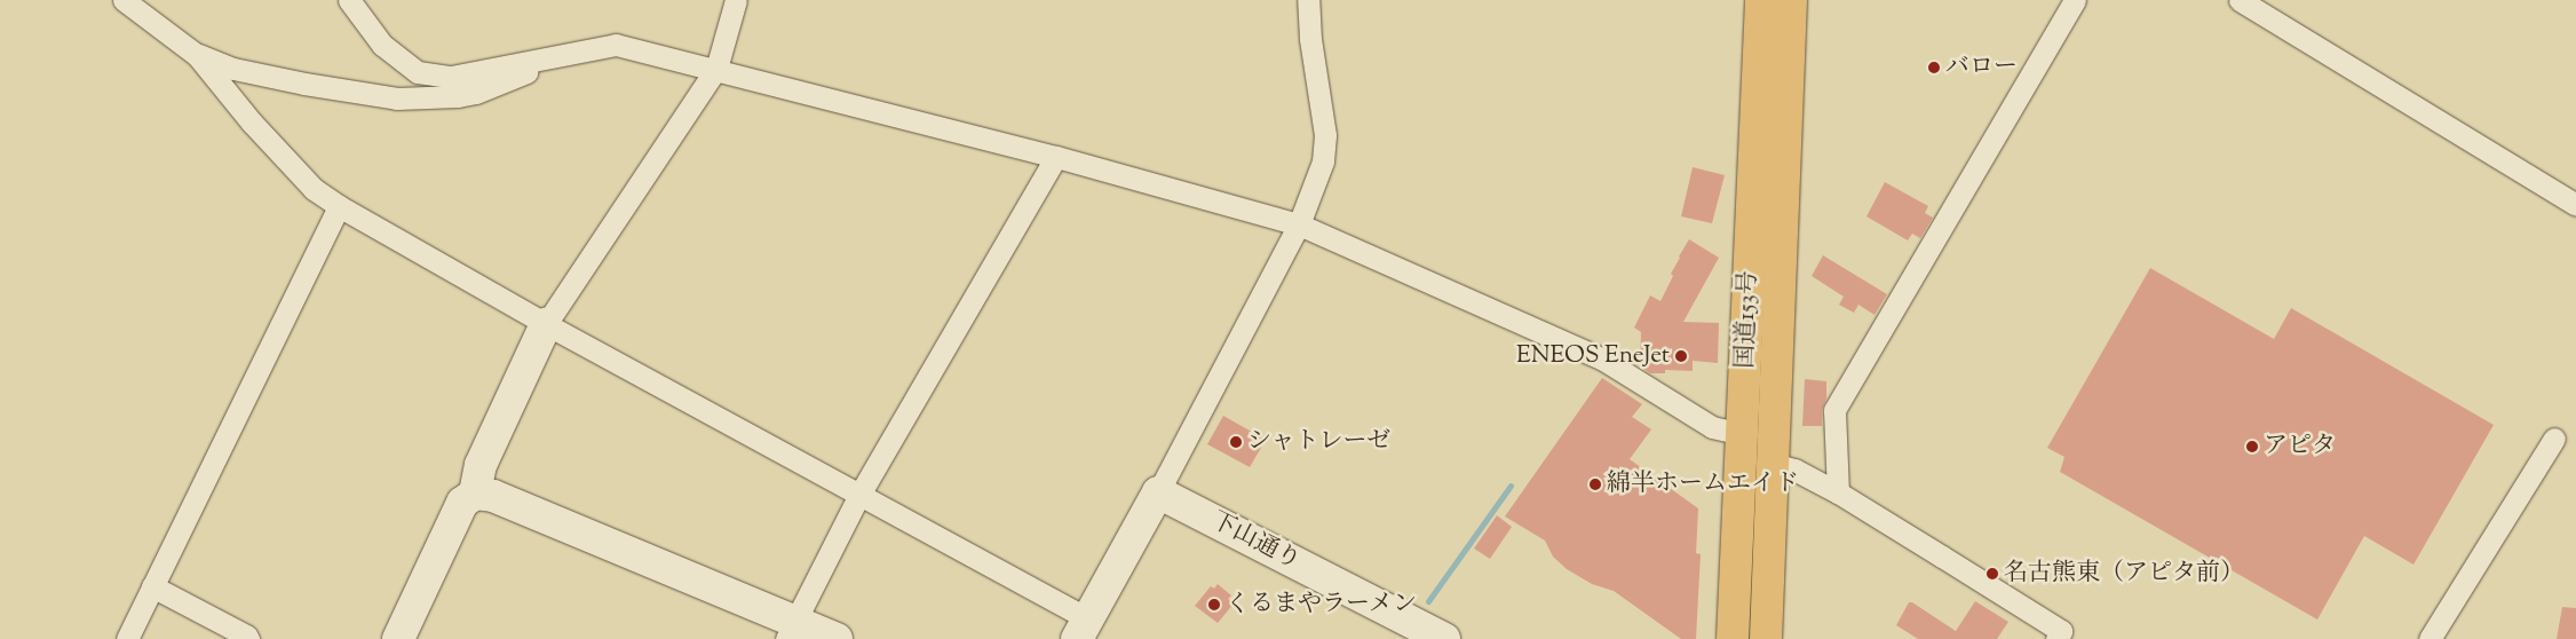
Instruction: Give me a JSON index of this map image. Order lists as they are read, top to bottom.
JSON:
{
  "streets": {
    "highway": ["国道153号"],
    "street": ["下山通り"]
  },
  "places": [
    "バロー",
    "ENEOS EneJet",
    "シャトレーゼ",
    "アピタ",
    "綿半ホームエイド",
    "名古熊東（アピタ前）",
    "くるまやラーメン"
  ]
}
